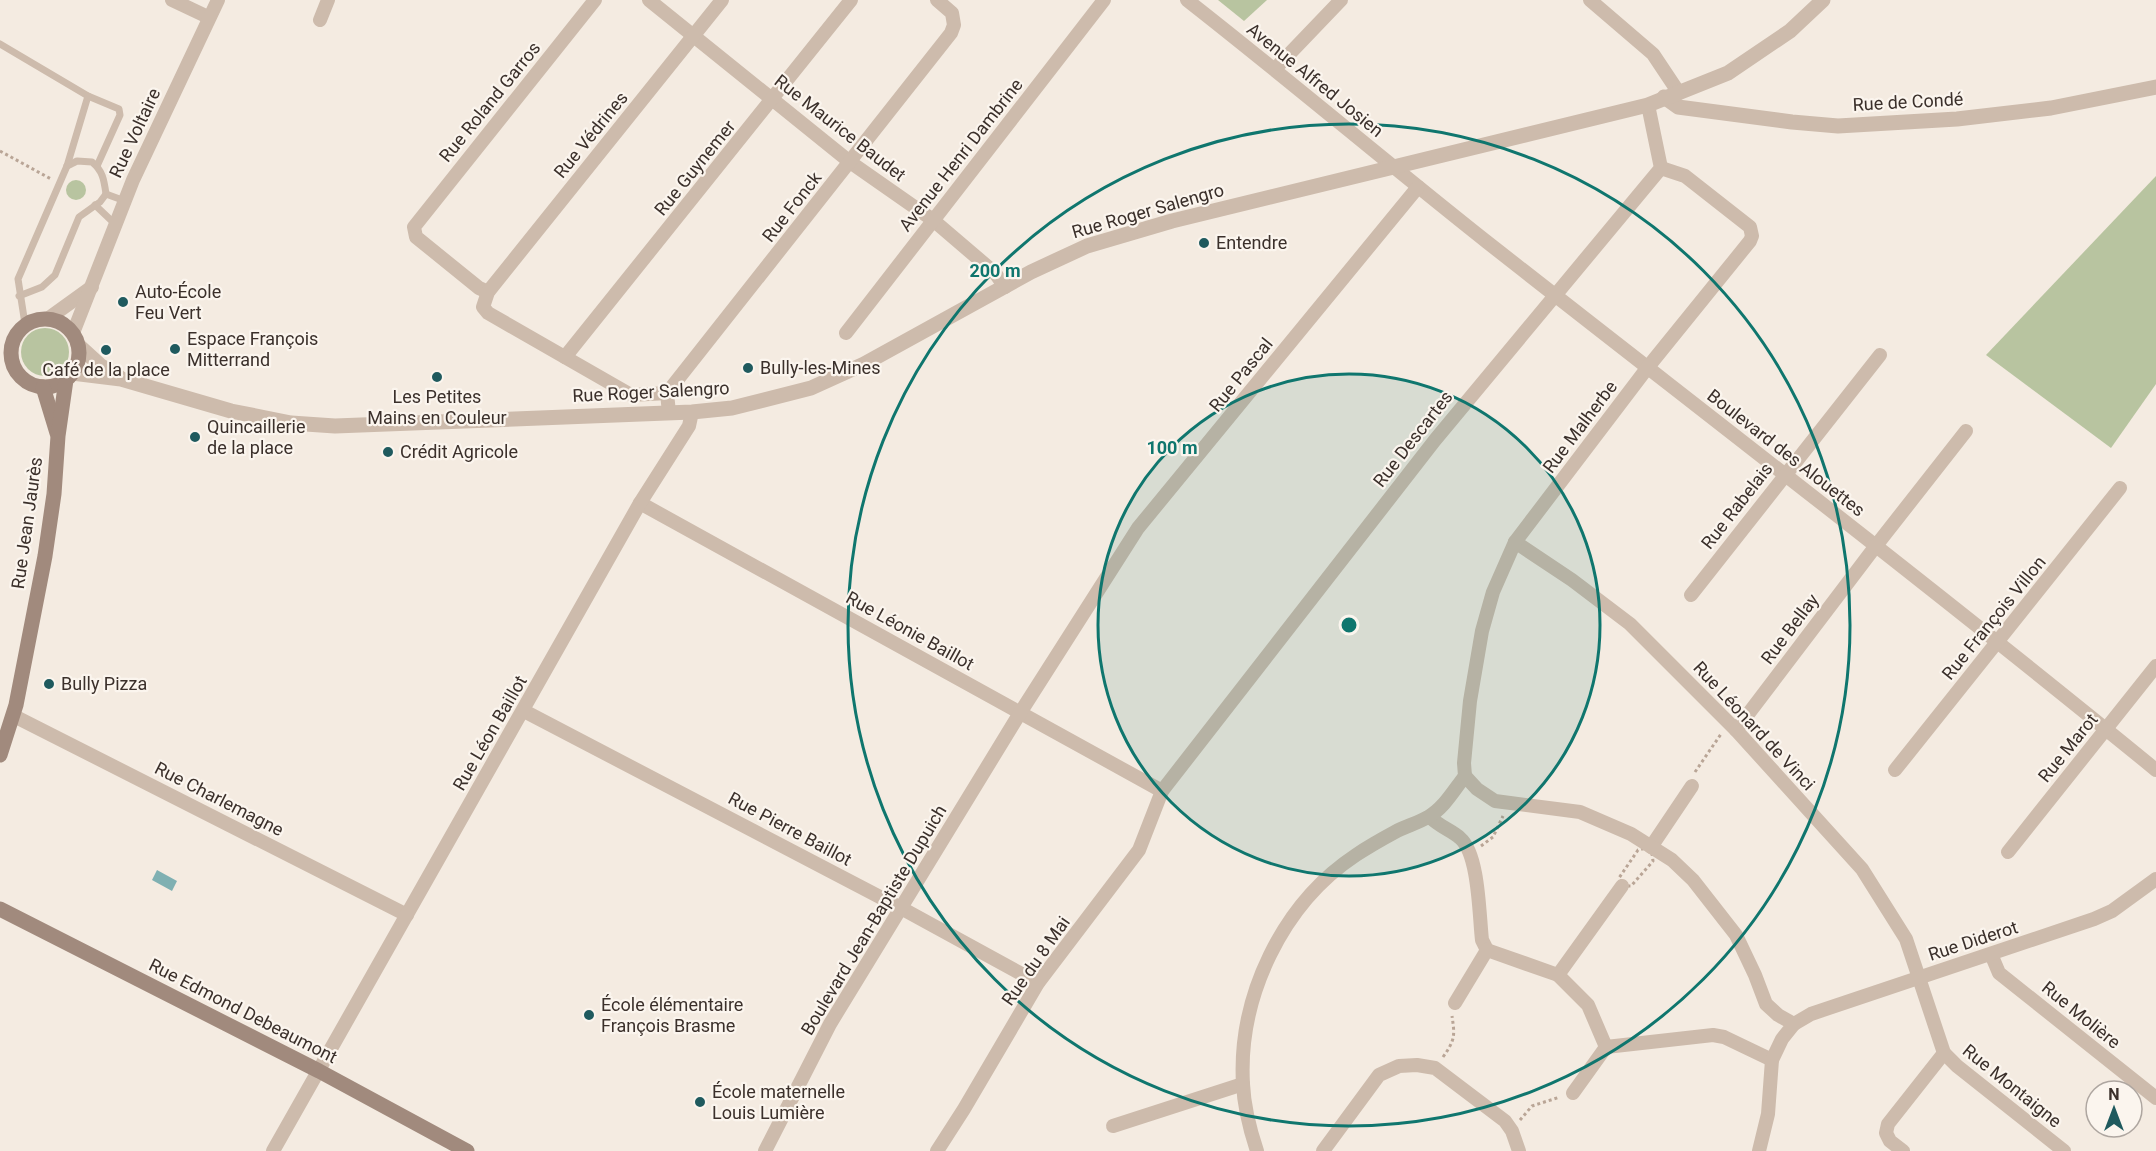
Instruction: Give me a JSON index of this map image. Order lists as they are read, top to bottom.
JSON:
{
  "streets": {
    "main road": ["Rue Jean Jaurès", "Rue Edmond Debeaumont"],
    "street": [
      "Avenue Alfred Josien",
      "Rue Roland Garros",
      "Rue de Condé",
      "Rue Maurice Baudet",
      "Rue Voltaire",
      "Rue Védrines",
      "Avenue Henri Dambrine",
      "Rue Guynemer",
      "Rue Fonck",
      "Rue Roger Salengro",
      "Rue Pascal",
      "Rue Malherbe",
      "Rue Descartes",
      "Boulevard des Alouettes",
      "Rue Rabelais",
      "Rue François Villon",
      "Rue Bellay",
      "Rue Léonie Baillot",
      "Rue Léonard de Vinci",
      "Rue Léon Baillot",
      "Rue Marot",
      "Rue Charlemagne",
      "Rue Pierre Baillot",
      "Boulevard Jean-Baptiste Dupuich",
      "Rue Diderot",
      "Rue du 8 Mai",
      "Rue Molière",
      "Rue Montaigne"
    ]
  },
  "crossings": [
    ["Avenue Alfred Josien", "Rue Roger Salengro"],
    ["Avenue Alfred Josien", "Boulevard des Alouettes"],
    ["Rue Roland Garros", "Rue Védrines"],
    ["Rue de Condé", "Rue Roger Salengro"],
    ["Rue Maurice Baudet", "Rue Védrines"],
    ["Rue Maurice Baudet", "Avenue Henri Dambrine"],
    ["Rue Maurice Baudet", "Rue Guynemer"],
    ["Rue Maurice Baudet", "Rue Fonck"],
    ["Rue Maurice Baudet", "Rue Roger Salengro"],
    ["Rue Voltaire", "Rue Roger Salengro"],
    ["Rue Voltaire", "Rue Jean Jaurès"],
    ["Rue Roger Salengro", "Boulevard des Alouettes"],
    ["Rue Roger Salengro", "Rue Jean Jaurès"],
    ["Rue Roger Salengro", "Rue Léon Baillot"],
    ["Rue Pascal", "Boulevard des Alouettes"],
    ["Rue Pascal", "Rue Léonie Baillot"],
    ["Rue Pascal", "Boulevard Jean-Baptiste Dupuich"],
    ["Rue Malherbe", "Rue Descartes"],
    ["Rue Malherbe", "Boulevard des Alouettes"],
    ["Rue Malherbe", "Rue Léonard de Vinci"],
    ["Rue Descartes", "Boulevard des Alouettes"],
    ["Rue Descartes", "Rue Léonie Baillot"],
    ["Rue Descartes", "Rue du 8 Mai"],
    ["Boulevard des Alouettes", "Rue Rabelais"],
    ["Boulevard des Alouettes", "Rue François Villon"],
    ["Boulevard des Alouettes", "Rue Bellay"],
    ["Boulevard des Alouettes", "Rue Marot"],
    ["Rue Jean Jaurès", "Rue Charlemagne"],
    ["Rue Bellay", "Rue Léonard de Vinci"],
    ["Rue Léonie Baillot", "Rue Léon Baillot"],
    ["Rue Léonie Baillot", "Boulevard Jean-Baptiste Dupuich"],
    ["Rue Léonie Baillot", "Rue du 8 Mai"],
    ["Rue Léonard de Vinci", "Rue Diderot"],
    ["Rue Léonard de Vinci", "Rue Montaigne"],
    ["Rue Léon Baillot", "Rue Charlemagne"],
    ["Rue Léon Baillot", "Rue Pierre Baillot"],
    ["Rue Léon Baillot", "Rue Edmond Debeaumont"],
    ["Rue Pierre Baillot", "Boulevard Jean-Baptiste Dupuich"],
    ["Rue Pierre Baillot", "Rue du 8 Mai"],
    ["Rue Diderot", "Rue Molière"],
    ["Rue Diderot", "Rue Montaigne"]
  ],
  "places": [
    "Entendre",
    "Auto-École Feu Vert",
    "Espace François Mitterrand",
    "Café de la place",
    "Bully-les-Mines",
    "Les Petites Mains en Couleur",
    "Quincaillerie de la place",
    "Crédit Agricole",
    "Bully Pizza",
    "École élémentaire François Brasme",
    "École maternelle Louis Lumière"
  ],
  "north": "top",
  "rings": ["200 m", "100 m"]
}
